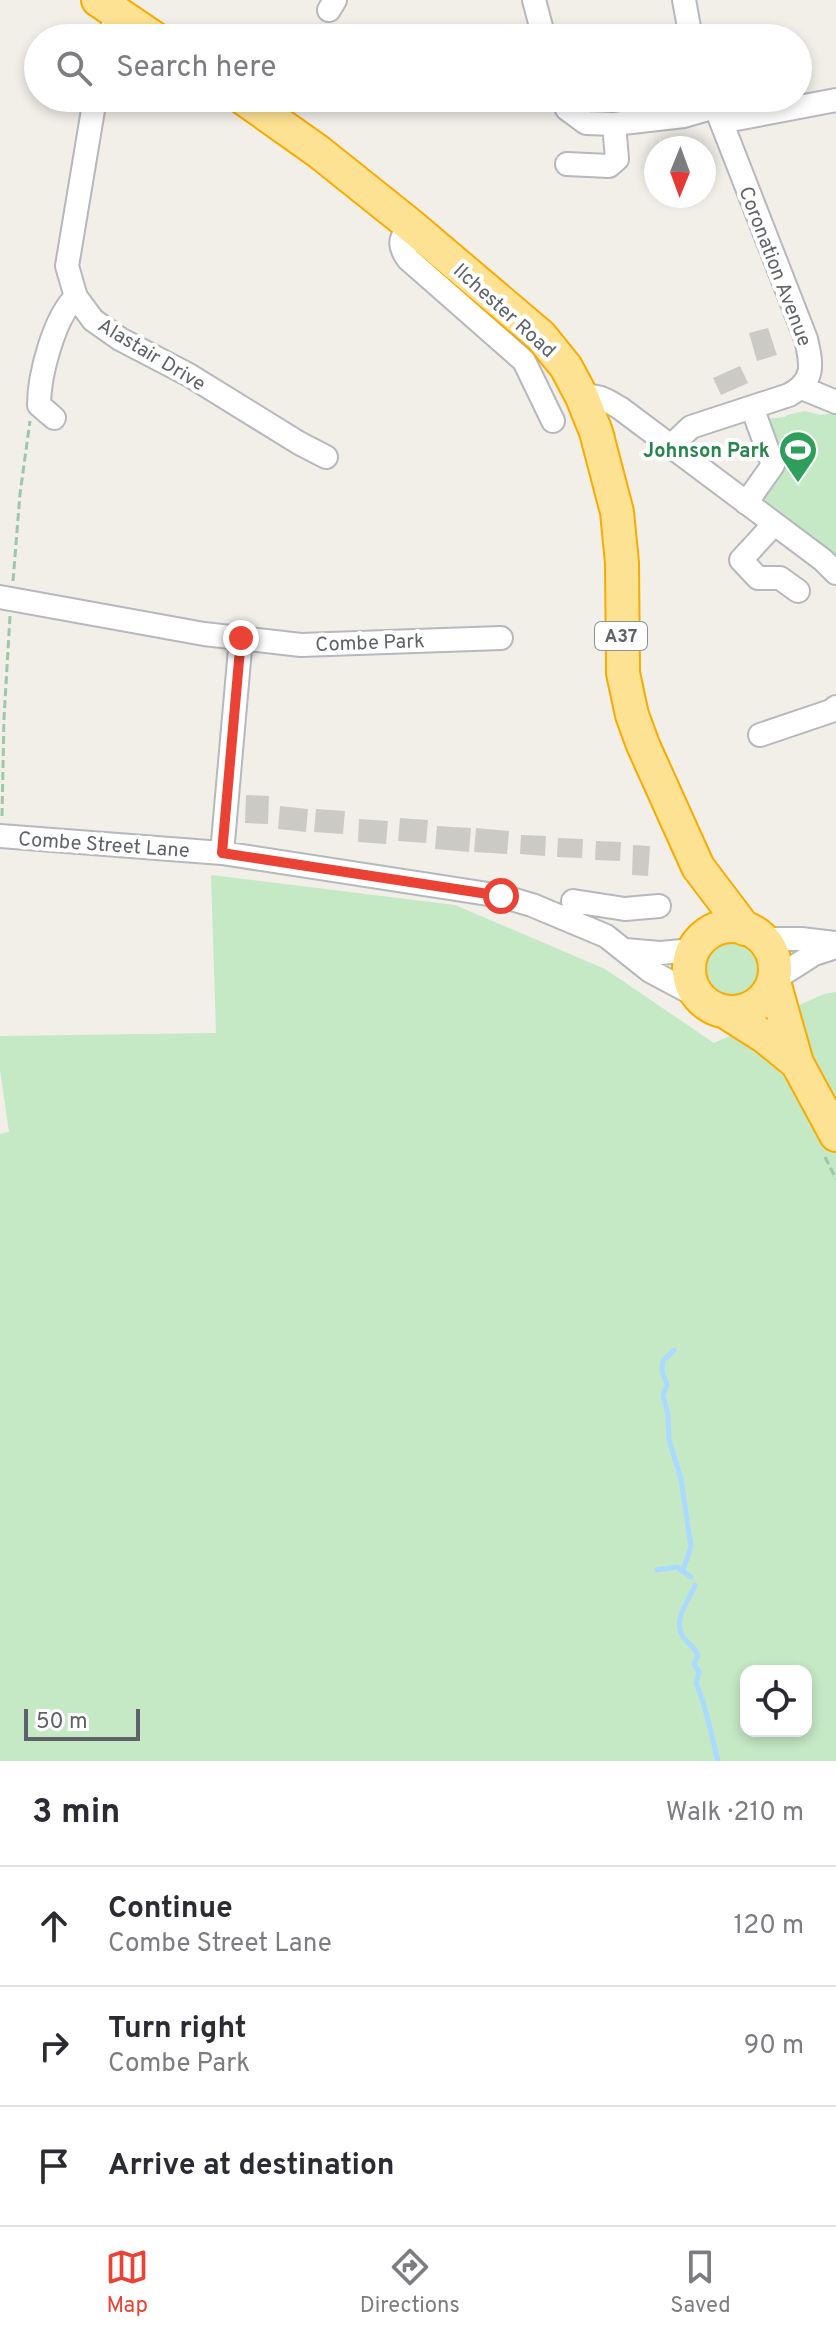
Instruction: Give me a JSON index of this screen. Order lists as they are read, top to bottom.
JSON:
{
  "streets": {
    "highway": ["Ilchester Road", "A37"],
    "street": [
      "Coronation Avenue",
      "Alastair Drive",
      "Combe Park",
      "Combe Street Lane"
    ]
  },
  "crossings": [
    ["Ilchester Road", "A37"],
    ["Ilchester Road", "Combe Street Lane"],
    ["A37", "Combe Street Lane"]
  ],
  "places": {
    "sports": ["Johnson Park"]
  },
  "scale_bar": "50 m",
  "north": "bottom",
  "page": {
    "search": "Search here",
    "scale": "50 m",
    "heading": ["3 min", "Walk · 210 m"],
    "list": [
      ["Continue", "Combe Street Lane", "120 m"],
      ["Turn right", "Combe Park", "90 m"],
      "Arrive at destination"
    ],
    "nav": ["Map", "Directions", "Saved"]
  }
}
